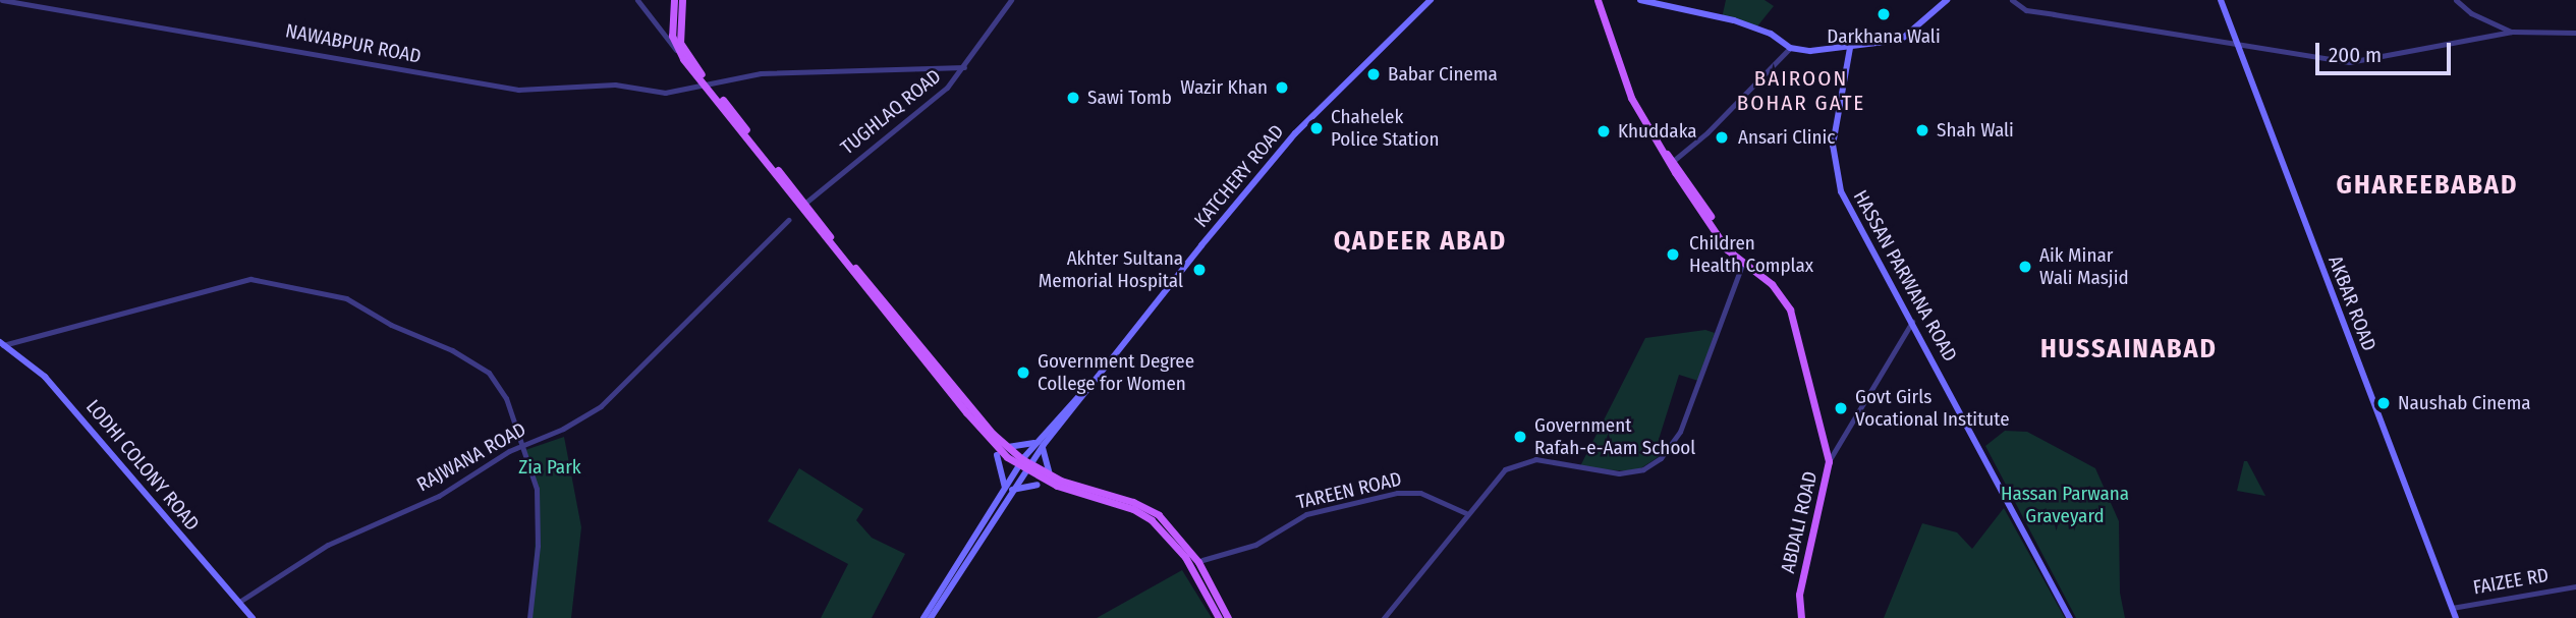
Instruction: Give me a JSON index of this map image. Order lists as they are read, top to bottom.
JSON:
{
  "streets": {
    "main road": [
      "KATCHERY ROAD",
      "HASSAN PARWANA ROAD",
      "AKBAR ROAD",
      "LODHI COLONY ROAD",
      "ABDALI ROAD"
    ],
    "street": [
      "NAWABPUR ROAD",
      "TUGHLAQ ROAD",
      "RAJWANA ROAD",
      "TAREEN ROAD",
      "FAIZEE RD"
    ]
  },
  "crossings": [
    ["NAWABPUR ROAD", "TUGHLAQ ROAD"],
    ["AKBAR ROAD", "FAIZEE RD"],
    ["RAJWANA ROAD", "LODHI COLONY ROAD"]
  ],
  "districts": [
    "BAIROON BOHAR GATE",
    "GHAREEBABAD",
    "QADEER ABAD",
    "HUSSAINABAD"
  ],
  "parks": ["Zia Park", "Hassan Parwana Graveyard"],
  "places": [
    "Darkhana Wali",
    "Babar Cinema",
    "Wazir Khan",
    "Sawi Tomb",
    "Chahelek Police Station",
    "Shah Wali",
    "Khuddaka",
    "Ansari Clinic",
    "Children Health Complax",
    "Aik Minar Wali Masjid",
    "Akhter Sultana Memorial Hospital",
    "Government Degree College for Women",
    "Naushab Cinema",
    "Govt Girls Vocational Institute",
    "Government Rafah-e-Aam School"
  ],
  "scale_bar": "200 m"
}
